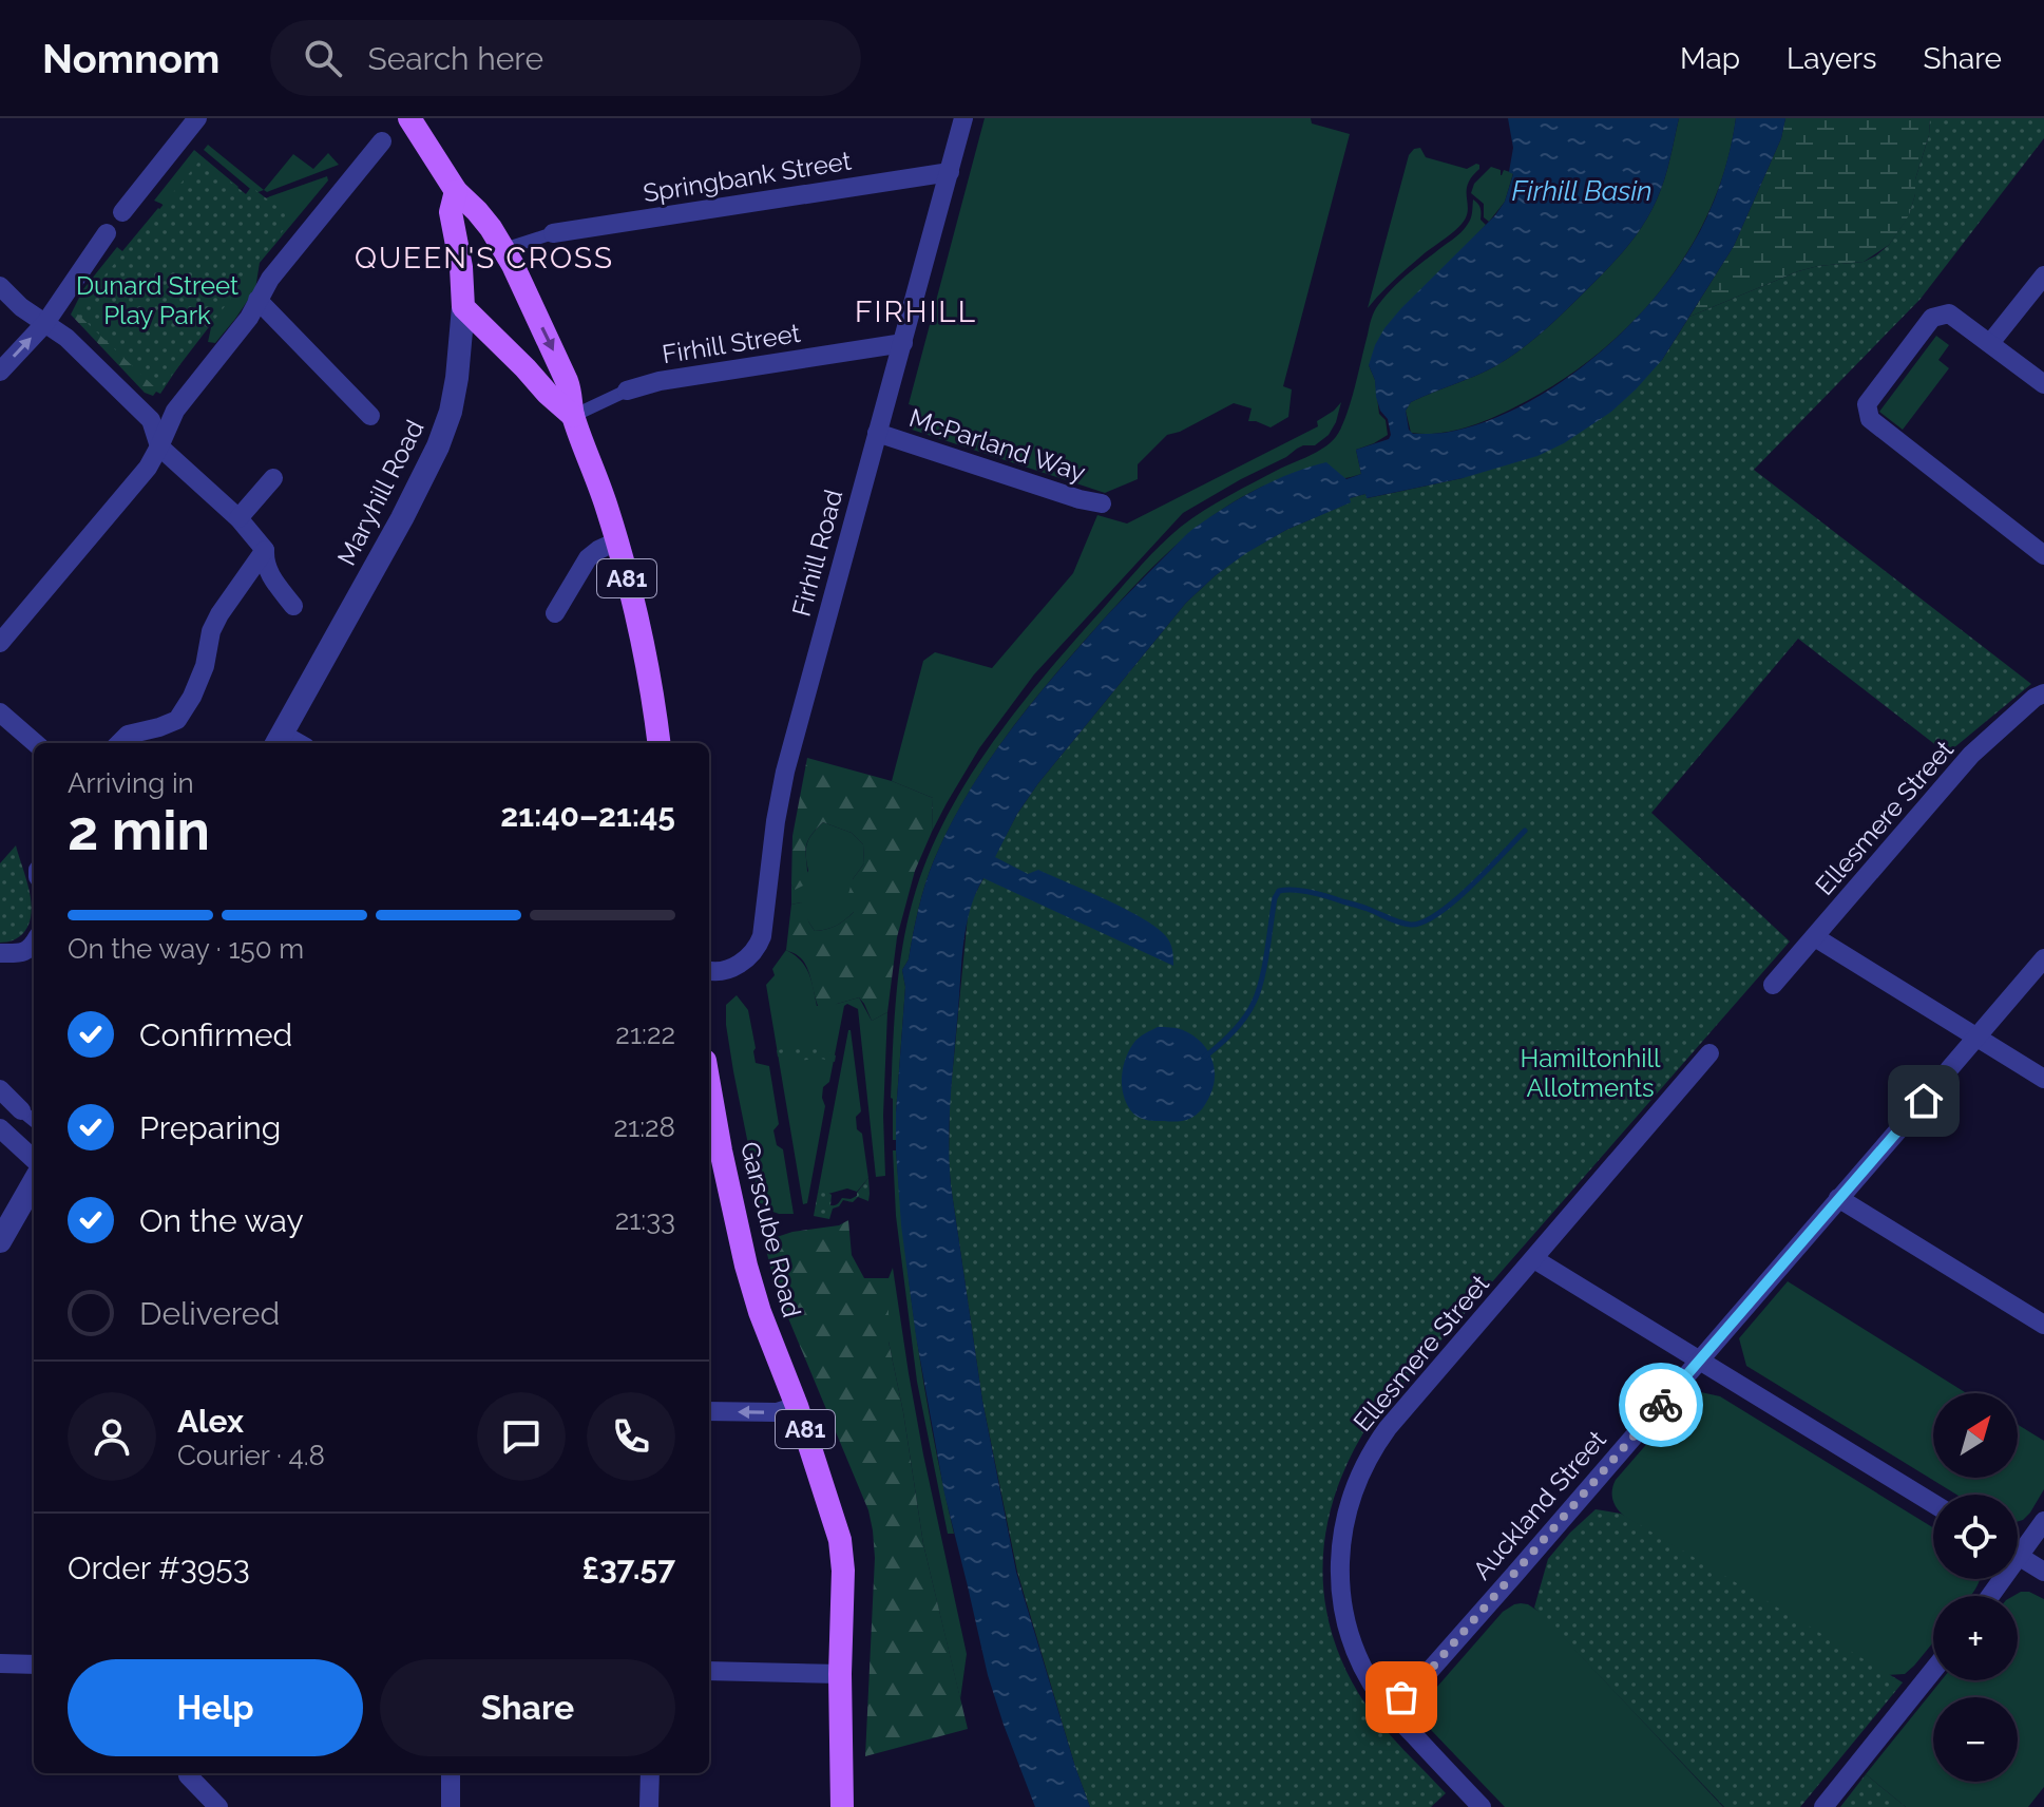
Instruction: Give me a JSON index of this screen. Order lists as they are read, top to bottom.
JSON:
{
  "streets": {
    "main road": ["Maryhill Road", "A81", "Garscube Road"],
    "street": [
      "Springbank Street",
      "Firhill Street",
      "McParland Way",
      "Firhill Road",
      "Ellesmere Street",
      "Auckland Street"
    ]
  },
  "crossings": [
    ["Springbank Street", "Firhill Road"],
    ["Firhill Street", "Firhill Road"],
    ["Firhill Street", "A81"],
    ["McParland Way", "Firhill Road"],
    ["Maryhill Road", "A81"],
    ["Ellesmere Street", "Auckland Street"]
  ],
  "districts": ["QUEEN'S CROSS", "FIRHILL"],
  "water": ["Firhill Basin"],
  "parks": ["Dunard Street Play Park", "Hamiltonhill Allotments"],
  "north": "top right",
  "page": {
    "header": "Nomnom",
    "search": "Search here",
    "nav": ["Map", "Layers", "Share"],
    "heading": ["2 min", "Arriving in", "21:40–21:45"],
    "panel": [
      "Alex",
      "Courier · 4.8",
      "Order #3953",
      "£37.57"
    ],
    "bar": "On the way · 150 m",
    "list": [
      ["Confirmed", "21:22"],
      ["Preparing", "21:28"],
      ["On the way", "21:33"],
      "Delivered"
    ],
    "map_buttons": ["+", "−"],
    "buttons": ["Help", "Share"]
  }
}
